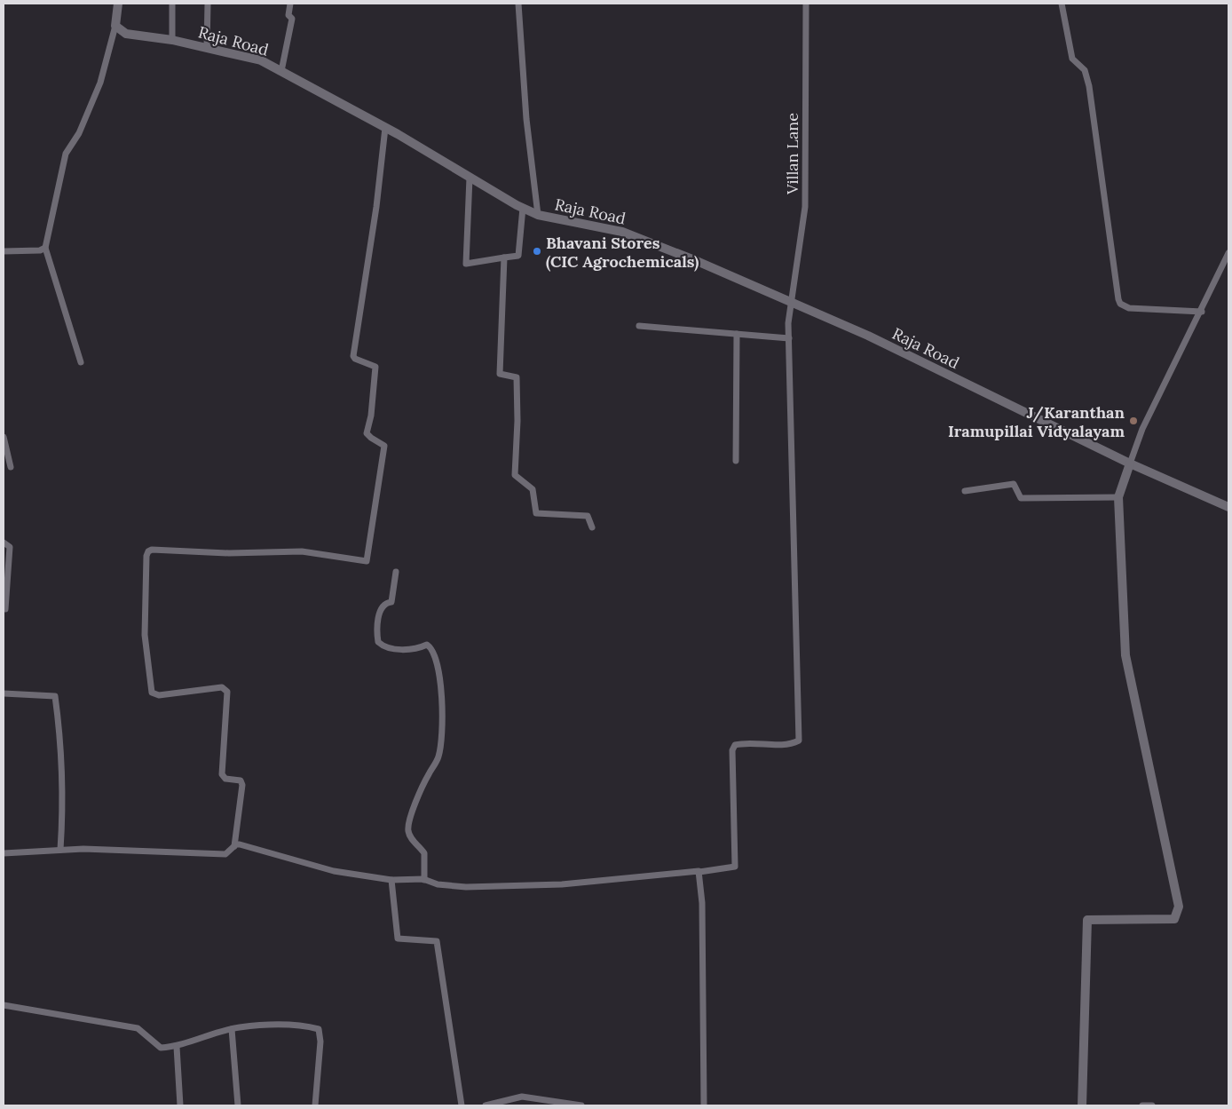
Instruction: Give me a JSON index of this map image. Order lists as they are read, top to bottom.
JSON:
{
  "streets": {
    "street": ["Raja Road", "Villan Lane"]
  },
  "crossings": [
    ["Raja Road", "Villan Lane"]
  ],
  "places": ["Bhavani Stores (CIC Agrochemicals)", "J/Karanthan Iramupillai Vidyalayam"]
}
